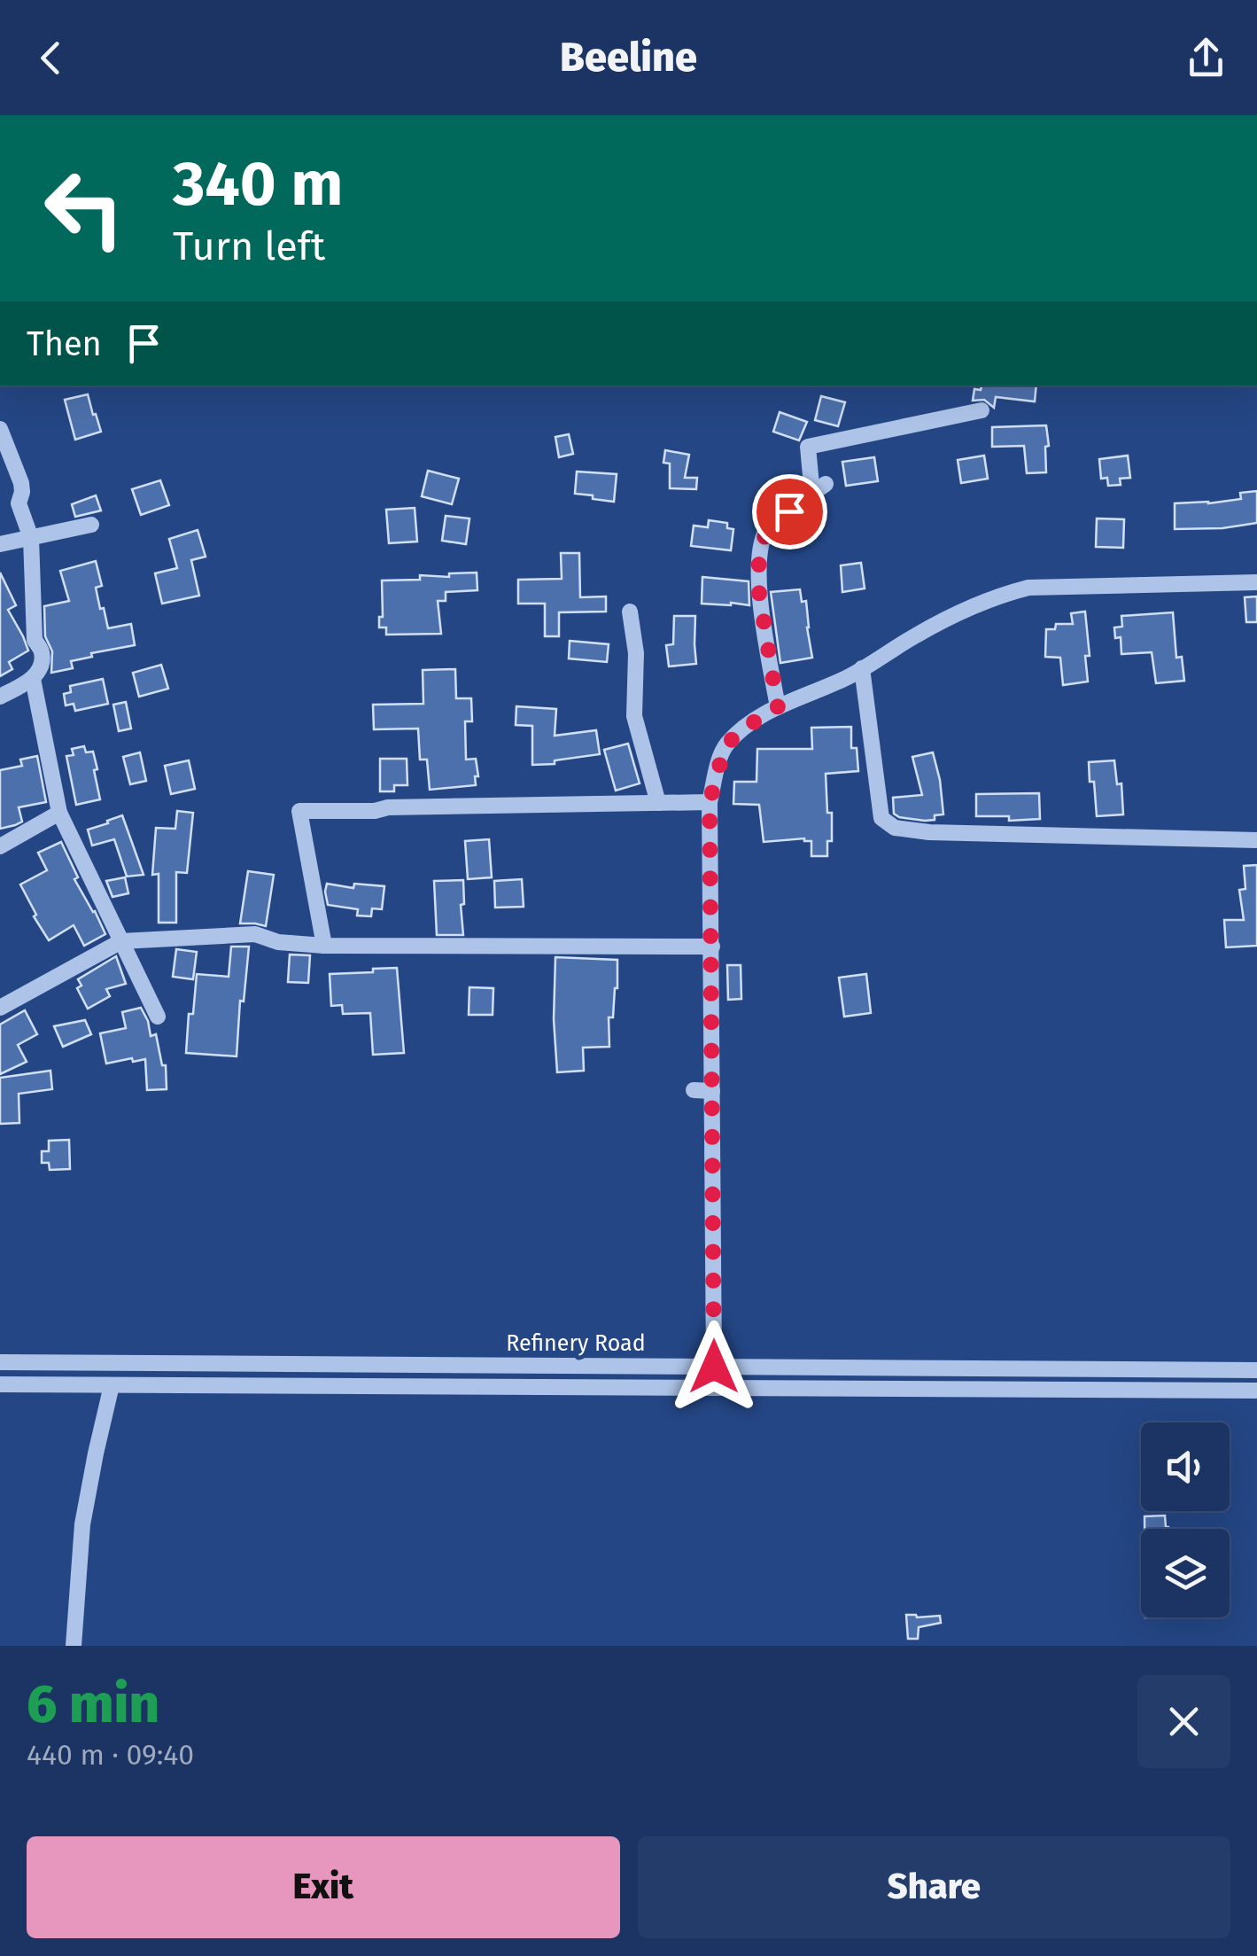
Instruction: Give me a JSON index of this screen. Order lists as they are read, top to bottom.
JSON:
{
  "streets": {
    "street": ["Refinery Road"]
  },
  "page": {
    "header": "Beeline",
    "turn": ["340 m", "Turn left"],
    "then": "Then",
    "heading": ["6 min", "440 m · 09:40"],
    "buttons": ["Exit", "Share"]
  }
}
